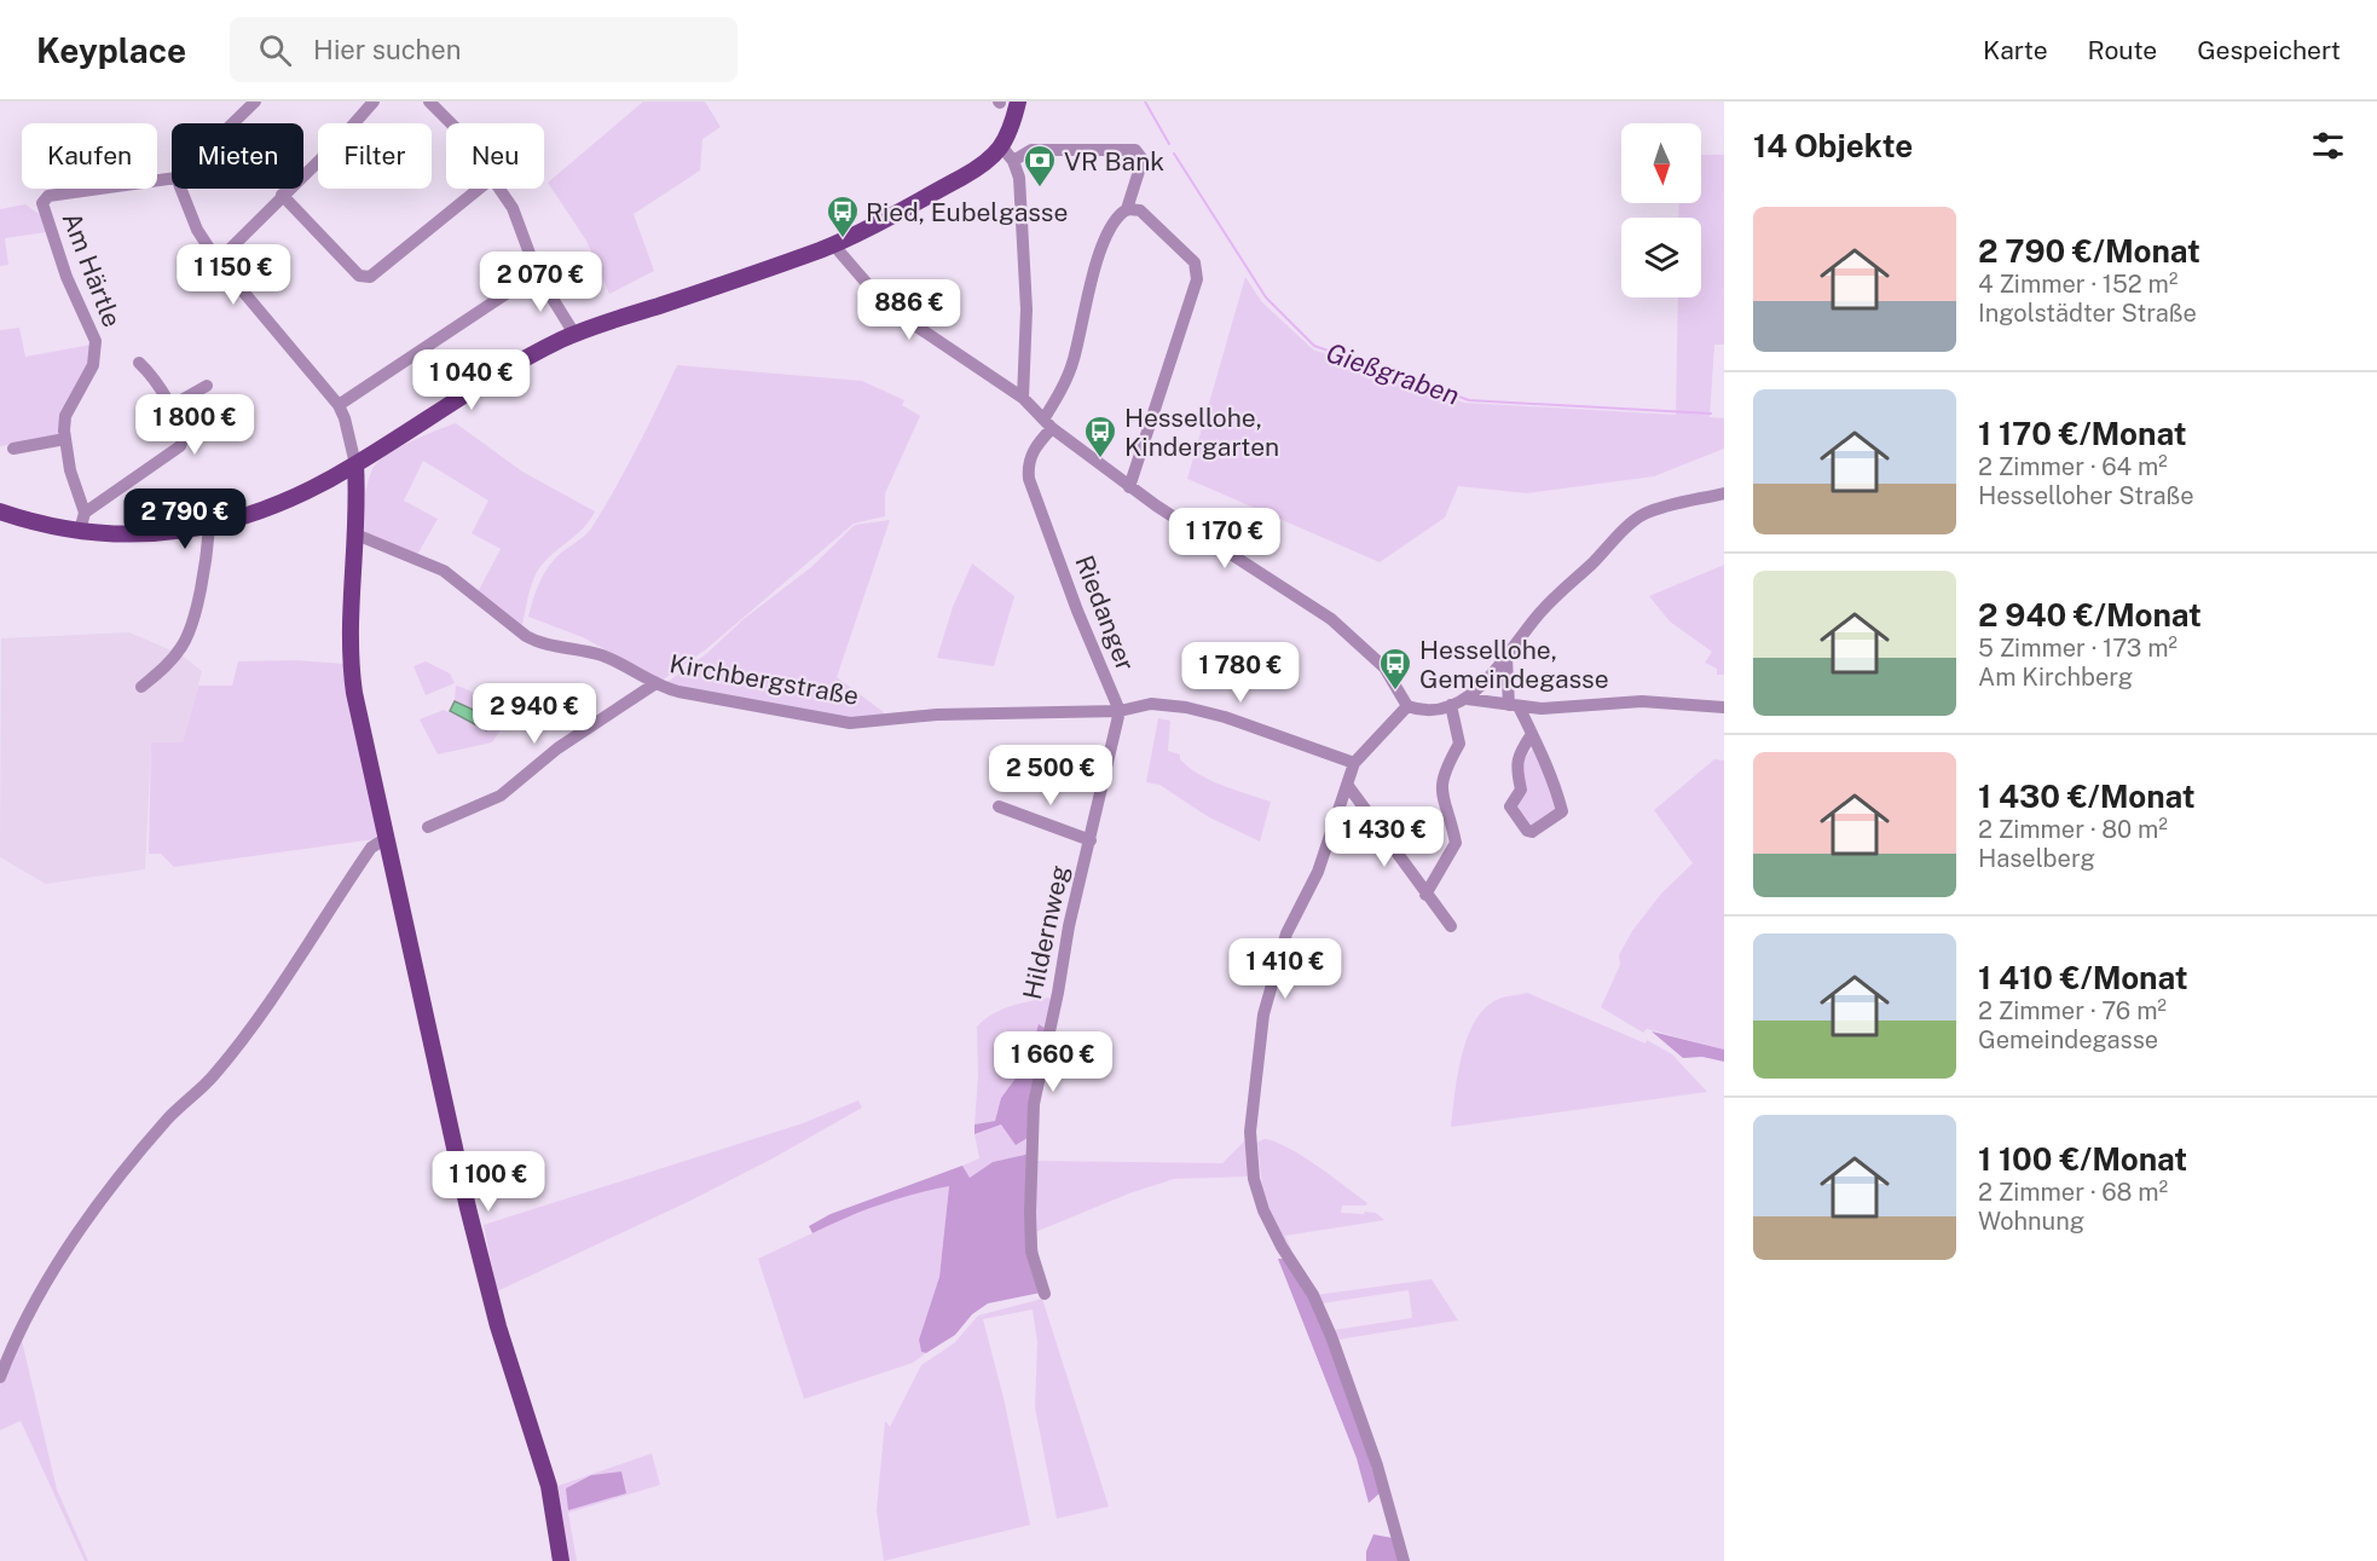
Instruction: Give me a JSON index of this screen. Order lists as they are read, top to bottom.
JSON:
{
  "streets": {
    "street": [
      "Am Härtle",
      "Riedanger",
      "Kirchbergstraße",
      "Hildernweg"
    ]
  },
  "crossings": [
    ["Riedanger", "Kirchbergstraße"],
    ["Riedanger", "Hildernweg"],
    ["Kirchbergstraße", "Hildernweg"]
  ],
  "water": ["Gießgraben"],
  "places": {
    "bank": ["VR Bank"],
    "bus stop": ["Ried, Eubelgasse", "Hessellohe, Kindergarten", "Hessellohe, Gemeindegasse"]
  },
  "north": "bottom",
  "page": {
    "header": "Keyplace",
    "search": "Hier suchen",
    "nav": ["Karte", "Route", "Gespeichert"],
    "heading": "14 Objekte",
    "chip": [
      "Kaufen",
      "Mieten",
      "Filter",
      "Neu"
    ],
    "list": [
      {
        "name": "2 790 €/Monat",
        "note": "4 Zimmer · 152 m² · Ingolstädter Straße"
      },
      {
        "name": "1 170 €/Monat",
        "note": "2 Zimmer · 64 m² · Hesselloher Straße"
      },
      {
        "name": "2 940 €/Monat",
        "note": "5 Zimmer · 173 m² · Am Kirchberg"
      },
      {
        "name": "1 430 €/Monat",
        "note": "2 Zimmer · 80 m² · Haselberg"
      },
      {
        "name": "1 410 €/Monat",
        "note": "2 Zimmer · 76 m² · Gemeindegasse"
      },
      {
        "name": "1 100 €/Monat",
        "note": "2 Zimmer · 68 m² · Wohnung"
      }
    ],
    "price": [
      "1 150 €",
      "2 070 €",
      "886 €",
      "1 040 €",
      "1 800 €",
      "2 790 €",
      "1 170 €",
      "1 780 €",
      "2 940 €",
      "2 500 €",
      "1 430 €",
      "1 410 €",
      "1 660 €",
      "1 100 €"
    ]
  }
}
